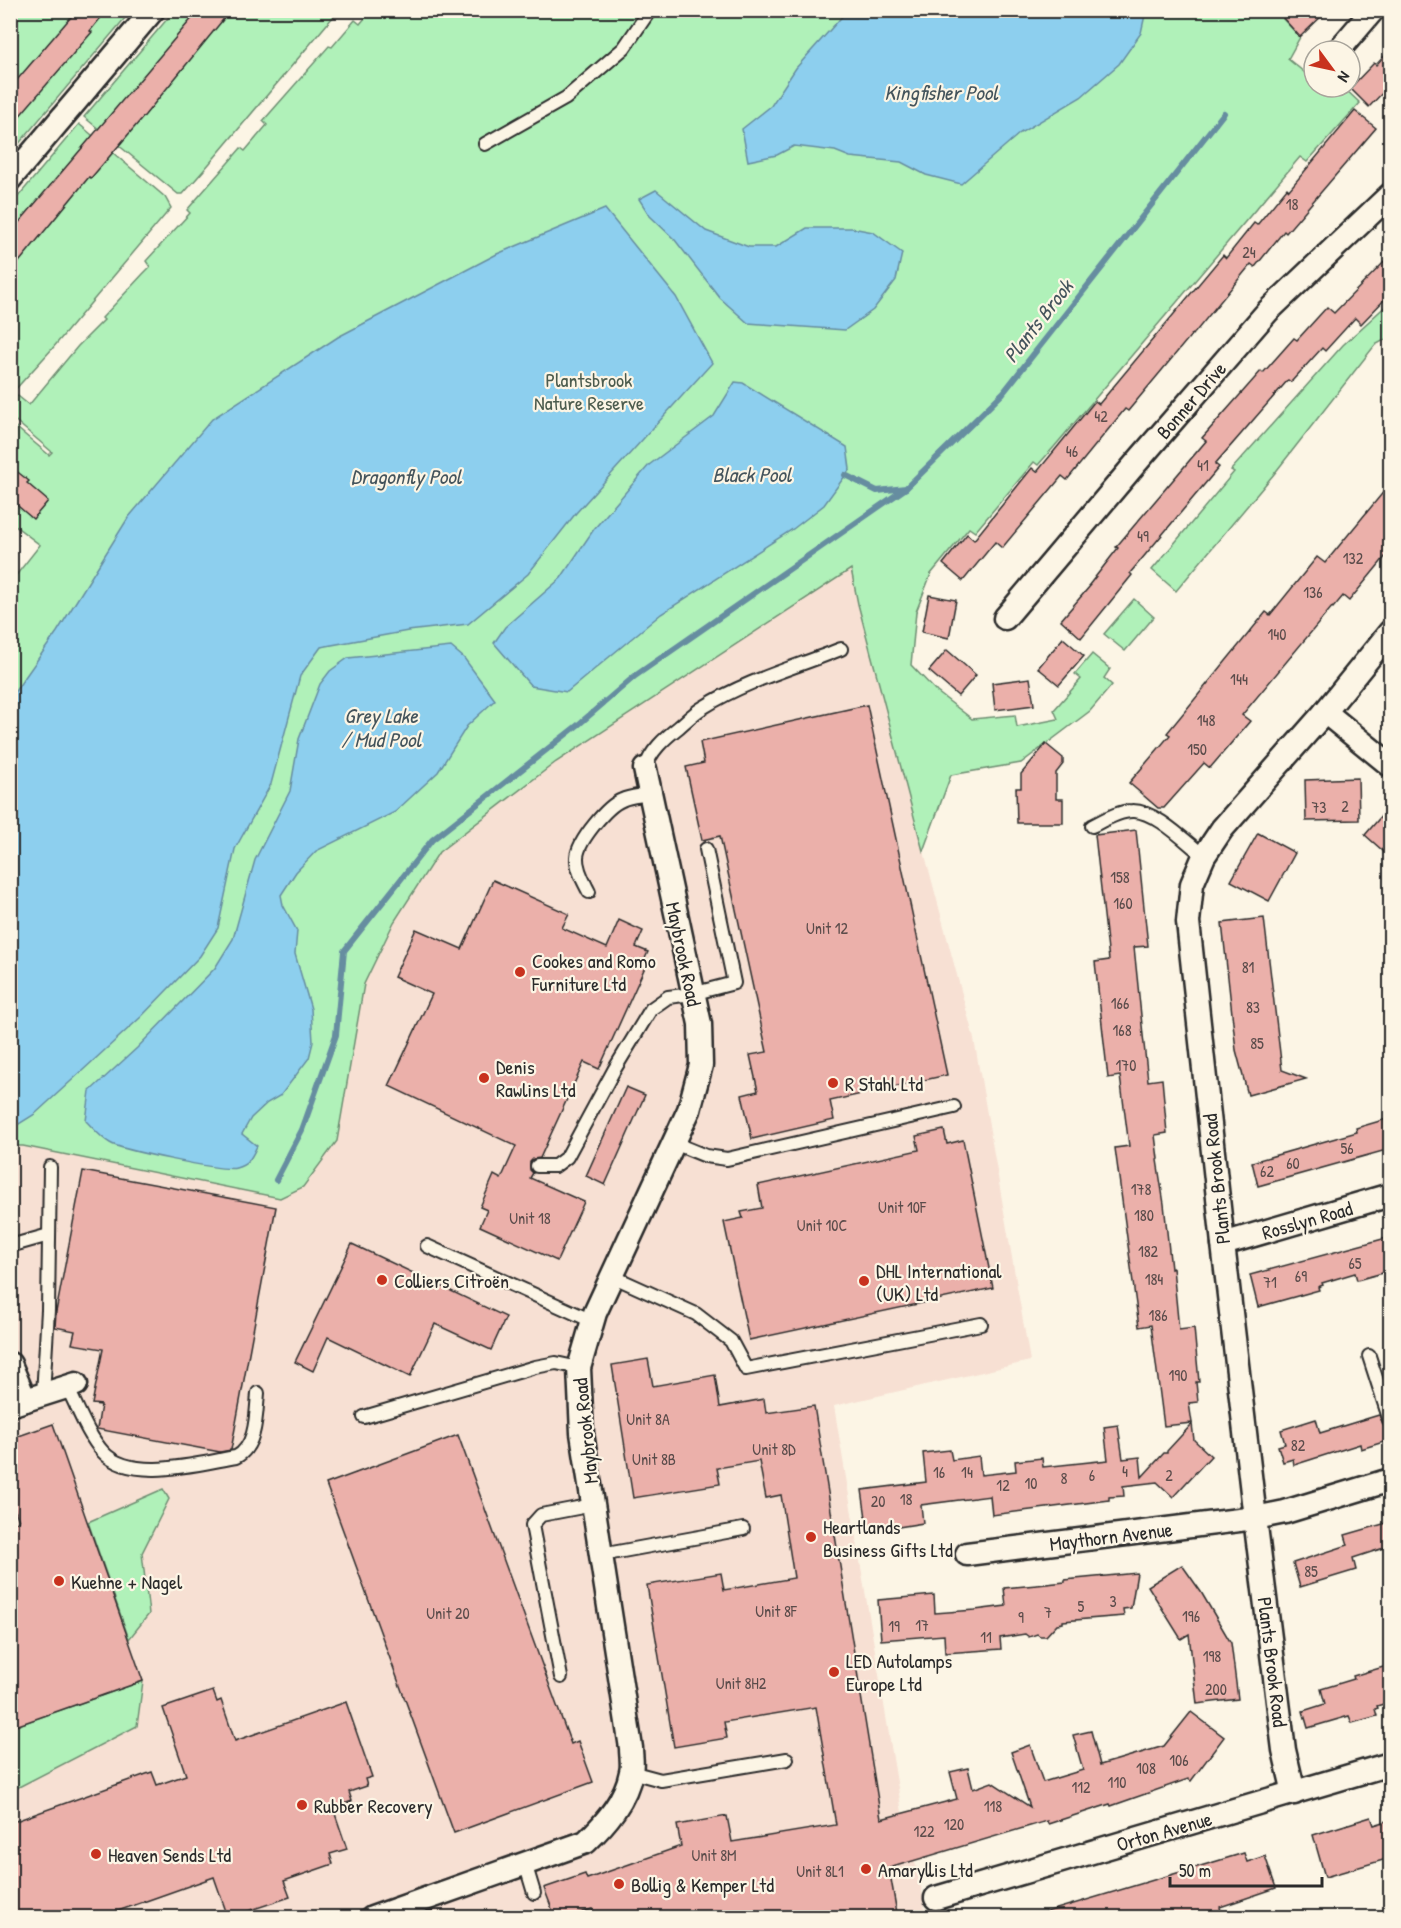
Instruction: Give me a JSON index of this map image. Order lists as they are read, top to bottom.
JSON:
{
  "streets": {
    "street": [
      "Bonner Drive",
      "Maybrook Road",
      "Plants Brook Road",
      "Rosslyn Road",
      "Maythorn Avenue",
      "Orton Avenue"
    ]
  },
  "crossings": [
    ["Plants Brook Road", "Rosslyn Road"],
    ["Plants Brook Road", "Maythorn Avenue"],
    ["Plants Brook Road", "Orton Avenue"]
  ],
  "water": [
    "Kingfisher Pool",
    "Plants Brook",
    "Black Pool",
    "Dragonfly Pool",
    "Grey Lake / Mud Pool"
  ],
  "parks": ["Plantsbrook Nature Reserve"],
  "places": [
    "Cookes and Romo Furniture Ltd",
    "Denis Rawlins Ltd",
    "R Stahl Ltd",
    "Colliers Citroën",
    "DHL International (UK) Ltd",
    "Heartlands Business Gifts Ltd",
    "Kuehne + Nagel",
    "LED Autolamps Europe Ltd",
    "Rubber Recovery",
    "Heaven Sends Ltd",
    "Amaryllis Ltd",
    "Bollig & Kemper Ltd"
  ],
  "house_numbers": [
    "18",
    "24",
    "42",
    "46",
    "41",
    "49",
    "132",
    "136",
    "140",
    "144",
    "148",
    "150",
    "2",
    "73",
    "158",
    "160",
    "Unit 12",
    "81",
    "166",
    "83",
    "168",
    "85",
    "170",
    "56",
    "60",
    "62",
    "178",
    "Unit 10F",
    "180",
    "Unit 18",
    "Unit 10C",
    "182",
    "65",
    "69",
    "184",
    "71",
    "186",
    "190",
    "Unit 8A",
    "82",
    "Unit 8D",
    "Unit 8B",
    "4",
    "16",
    "14",
    "6",
    "2",
    "8",
    "10",
    "12",
    "18",
    "20",
    "85",
    "3",
    "5",
    "Unit 8F",
    "7",
    "Unit 20",
    "196",
    "9",
    "17",
    "19",
    "11",
    "198",
    "Unit 8H2",
    "200",
    "106",
    "108",
    "110",
    "112",
    "118",
    "120",
    "122",
    "Unit 8M",
    "Unit 8L1"
  ],
  "scale_bar": "50 m",
  "north": "bottom right"
}
